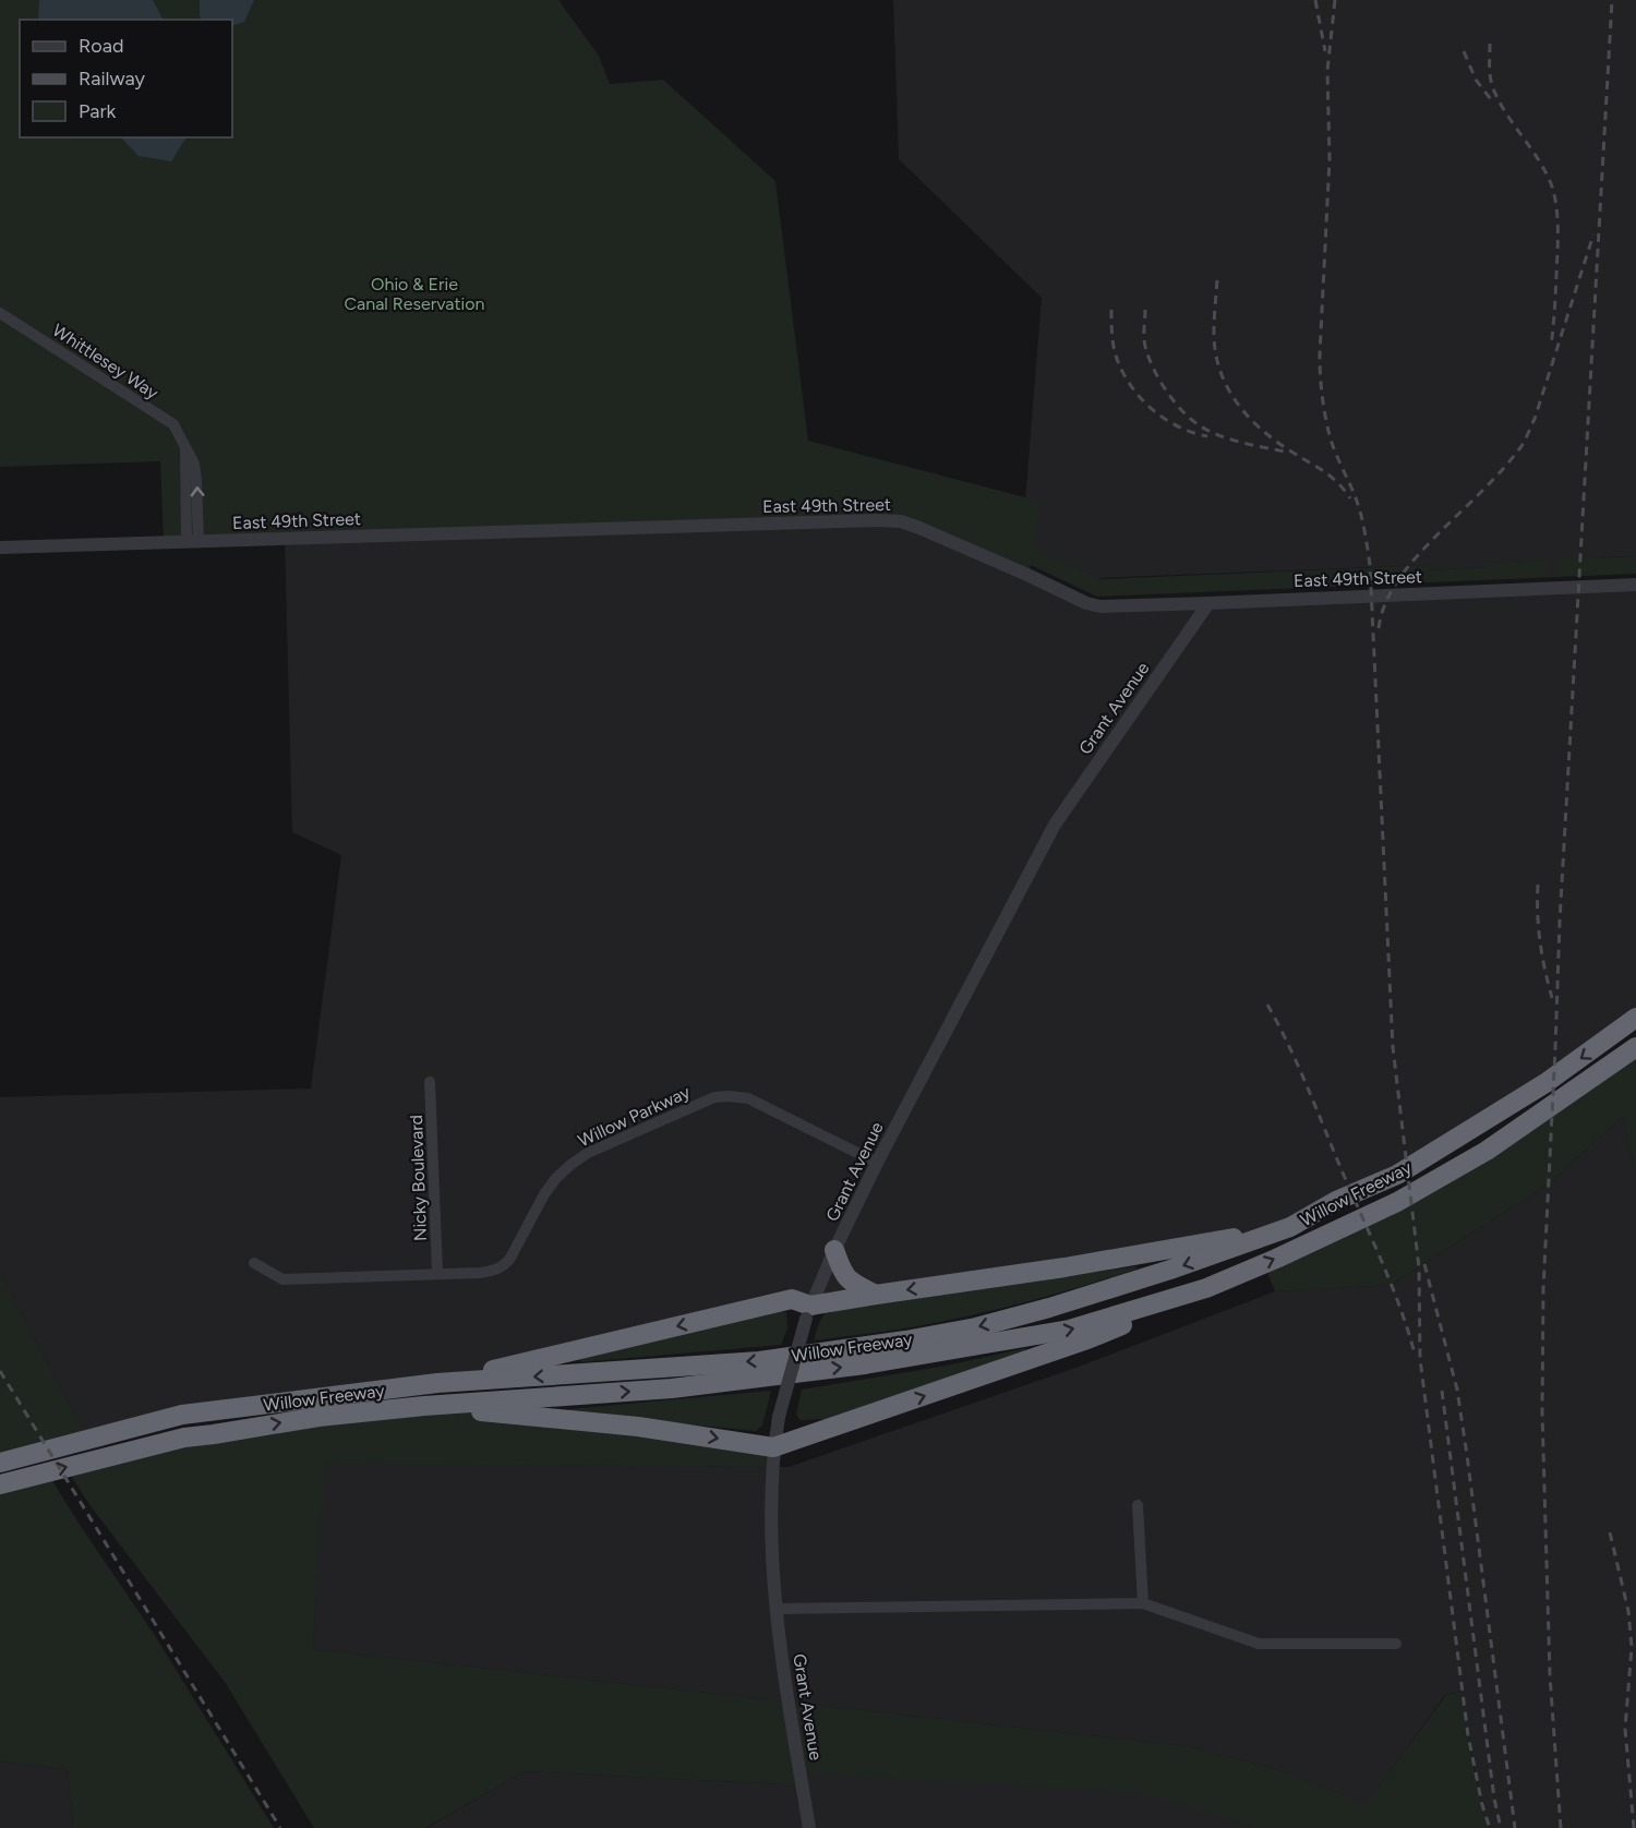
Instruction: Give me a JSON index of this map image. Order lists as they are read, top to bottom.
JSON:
{
  "streets": {
    "highway": ["Willow Freeway"],
    "street": [
      "Whittlesey Way",
      "East 49th Street",
      "Grant Avenue",
      "Willow Parkway",
      "Nicky Boulevard"
    ]
  },
  "crossings": [
    ["Whittlesey Way", "East 49th Street"],
    ["East 49th Street", "Grant Avenue"],
    ["Grant Avenue", "Willow Parkway"],
    ["Willow Parkway", "Nicky Boulevard"]
  ],
  "parks": ["Ohio & Erie Canal Reservation"],
  "legend": ["Road", "Railway", "Park"]
}
